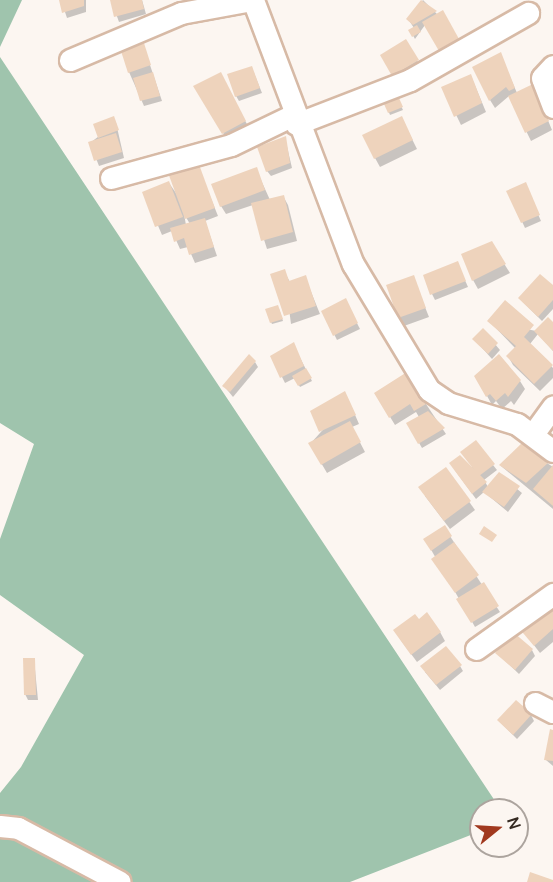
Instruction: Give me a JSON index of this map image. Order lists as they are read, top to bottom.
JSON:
{
  "north": "right"
}
